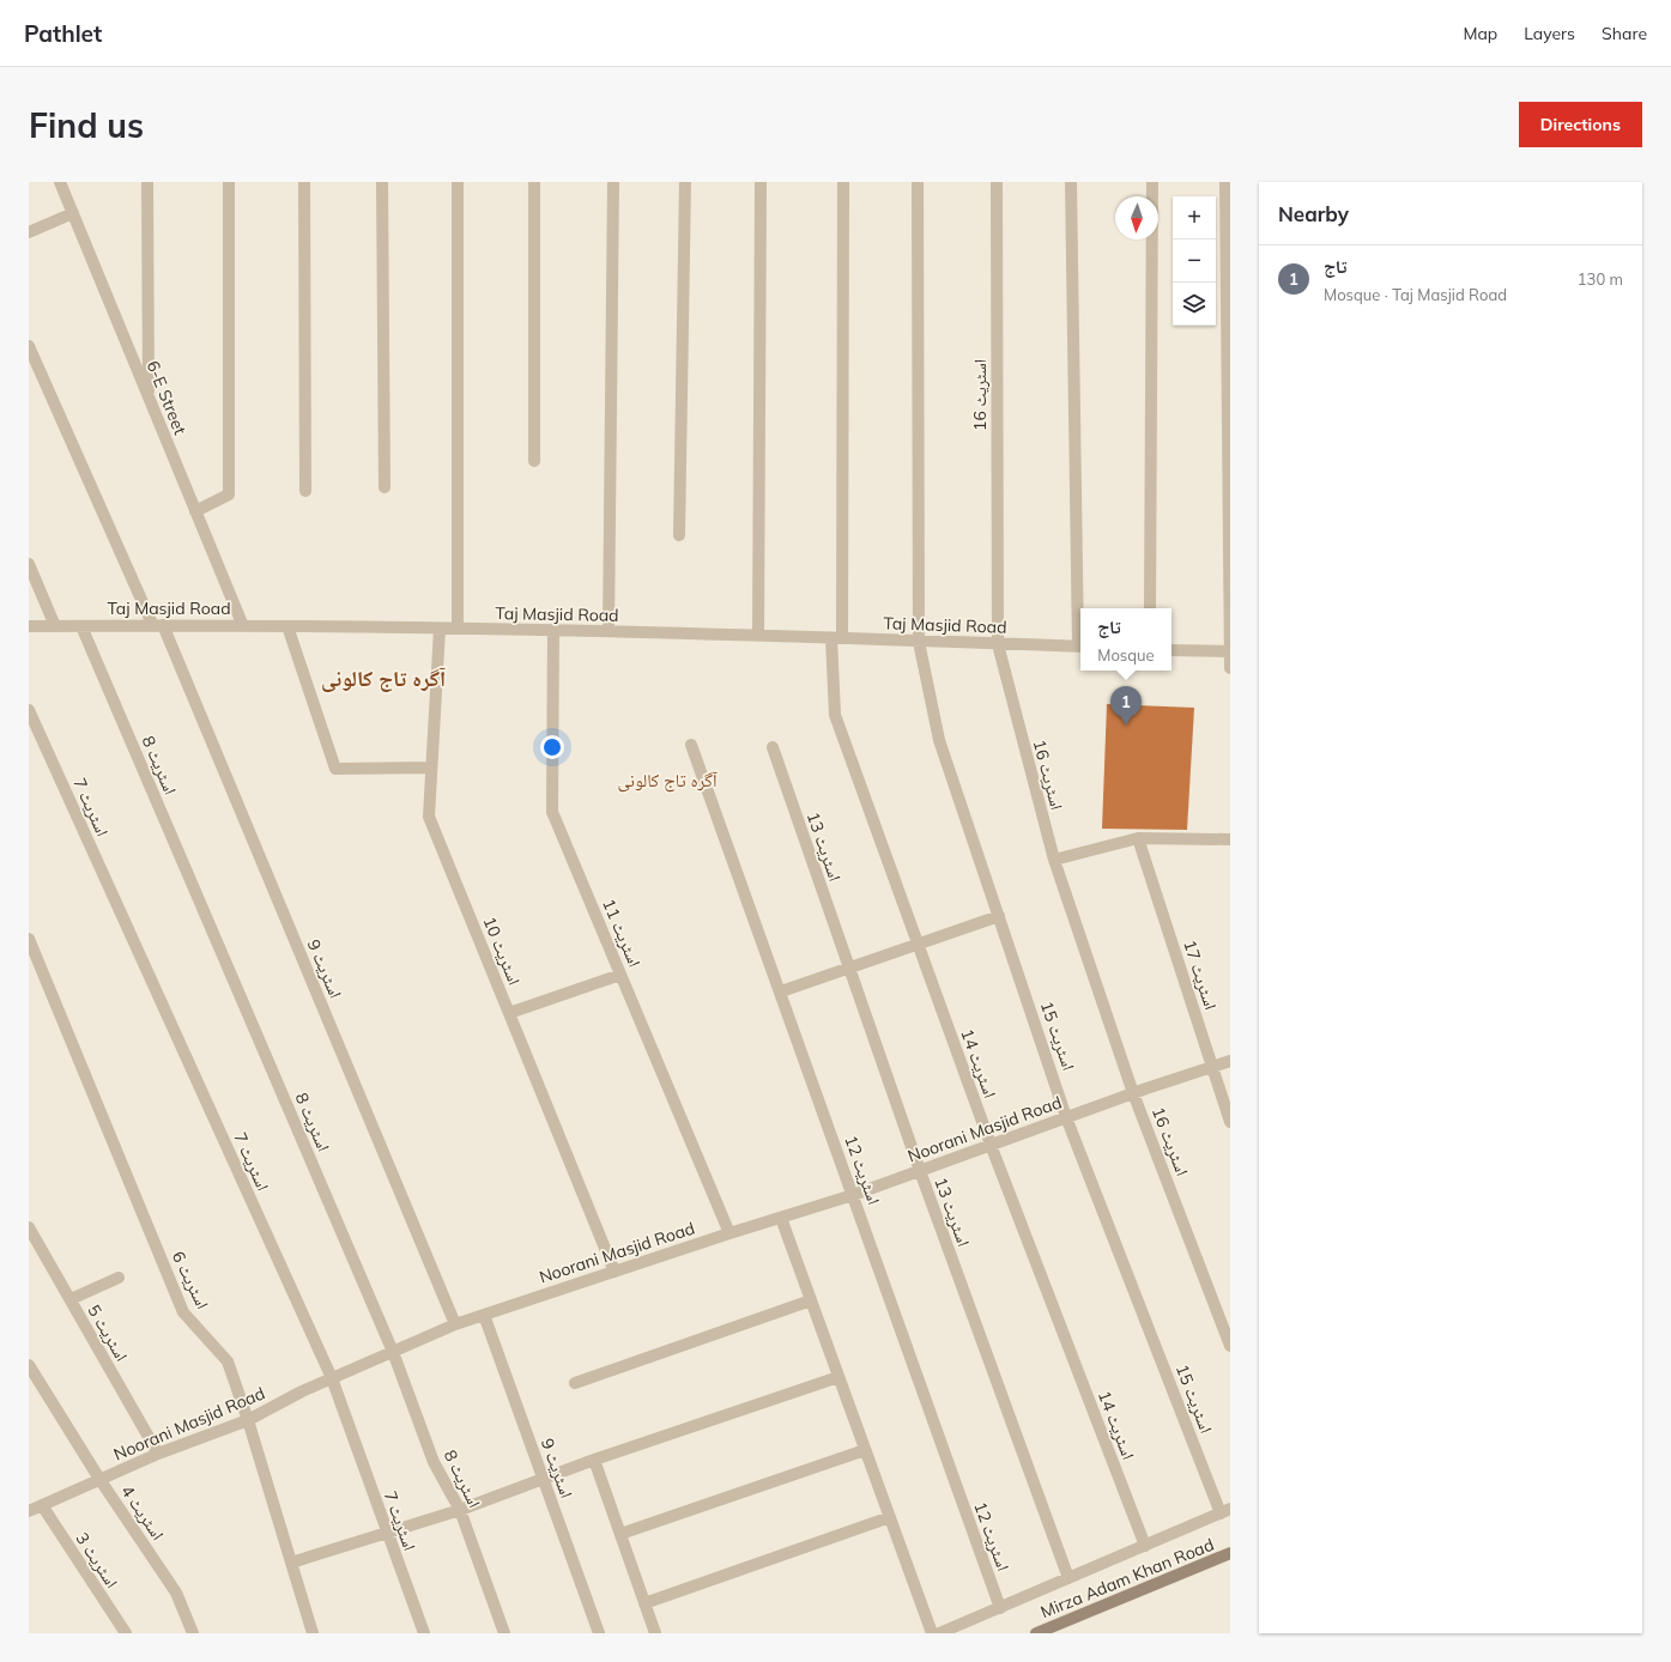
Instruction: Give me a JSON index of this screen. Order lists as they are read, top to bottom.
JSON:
{
  "streets": {
    "main road": ["Mirza Adam Khan Road"],
    "street": [
      "اسٹریٹ 16",
      "6-E Street",
      "Taj Masjid Road",
      "اسٹریٹ 8",
      "اسٹریٹ 7",
      "اسٹریٹ 13",
      "اسٹریٹ 11",
      "اسٹریٹ 10",
      "اسٹریٹ 9",
      "اسٹریٹ 17",
      "اسٹریٹ 15",
      "اسٹریٹ 14",
      "Noorani Masjid Road",
      "اسٹریٹ 12",
      "اسٹریٹ 6",
      "اسٹریٹ 5",
      "اسٹریٹ 4",
      "اسٹریٹ 3"
    ]
  },
  "crossings": [
    ["اسٹریٹ 16", "Taj Masjid Road"],
    ["اسٹریٹ 16", "Noorani Masjid Road"],
    ["6-E Street", "Taj Masjid Road"],
    ["Taj Masjid Road", "اسٹریٹ 8"],
    ["Taj Masjid Road", "اسٹریٹ 11"],
    ["Taj Masjid Road", "اسٹریٹ 10"],
    ["Taj Masjid Road", "اسٹریٹ 9"],
    ["Taj Masjid Road", "اسٹریٹ 15"],
    ["Taj Masjid Road", "اسٹریٹ 14"],
    ["اسٹریٹ 8", "Noorani Masjid Road"],
    ["اسٹریٹ 7", "Noorani Masjid Road"],
    ["اسٹریٹ 13", "Noorani Masjid Road"],
    ["اسٹریٹ 11", "Noorani Masjid Road"],
    ["اسٹریٹ 10", "Noorani Masjid Road"],
    ["اسٹریٹ 9", "Noorani Masjid Road"],
    ["اسٹریٹ 17", "Noorani Masjid Road"],
    ["اسٹریٹ 15", "Noorani Masjid Road"],
    ["اسٹریٹ 14", "Noorani Masjid Road"],
    ["Noorani Masjid Road", "اسٹریٹ 12"],
    ["Noorani Masjid Road", "اسٹریٹ 6"],
    ["Noorani Masjid Road", "اسٹریٹ 5"],
    ["Noorani Masjid Road", "اسٹریٹ 4"],
    ["Noorani Masjid Road", "اسٹریٹ 3"]
  ],
  "districts": ["آگرہ تاج کالونی", "آگرہ تاج کالونی"],
  "north": "bottom",
  "page": {
    "header": "Pathlet",
    "nav": ["Map", "Layers", "Share"],
    "buttons": "Directions",
    "title": "Find us",
    "heading": "Nearby",
    "map_buttons": ["+", "−"],
    "list": [
      {
        "mark": "1",
        "name": "تاج",
        "note": "Mosque · Taj Masjid Road",
        "value": "130 m"
      }
    ],
    "popup": ["تاج", "Mosque"],
    "pins": "1"
  }
}
